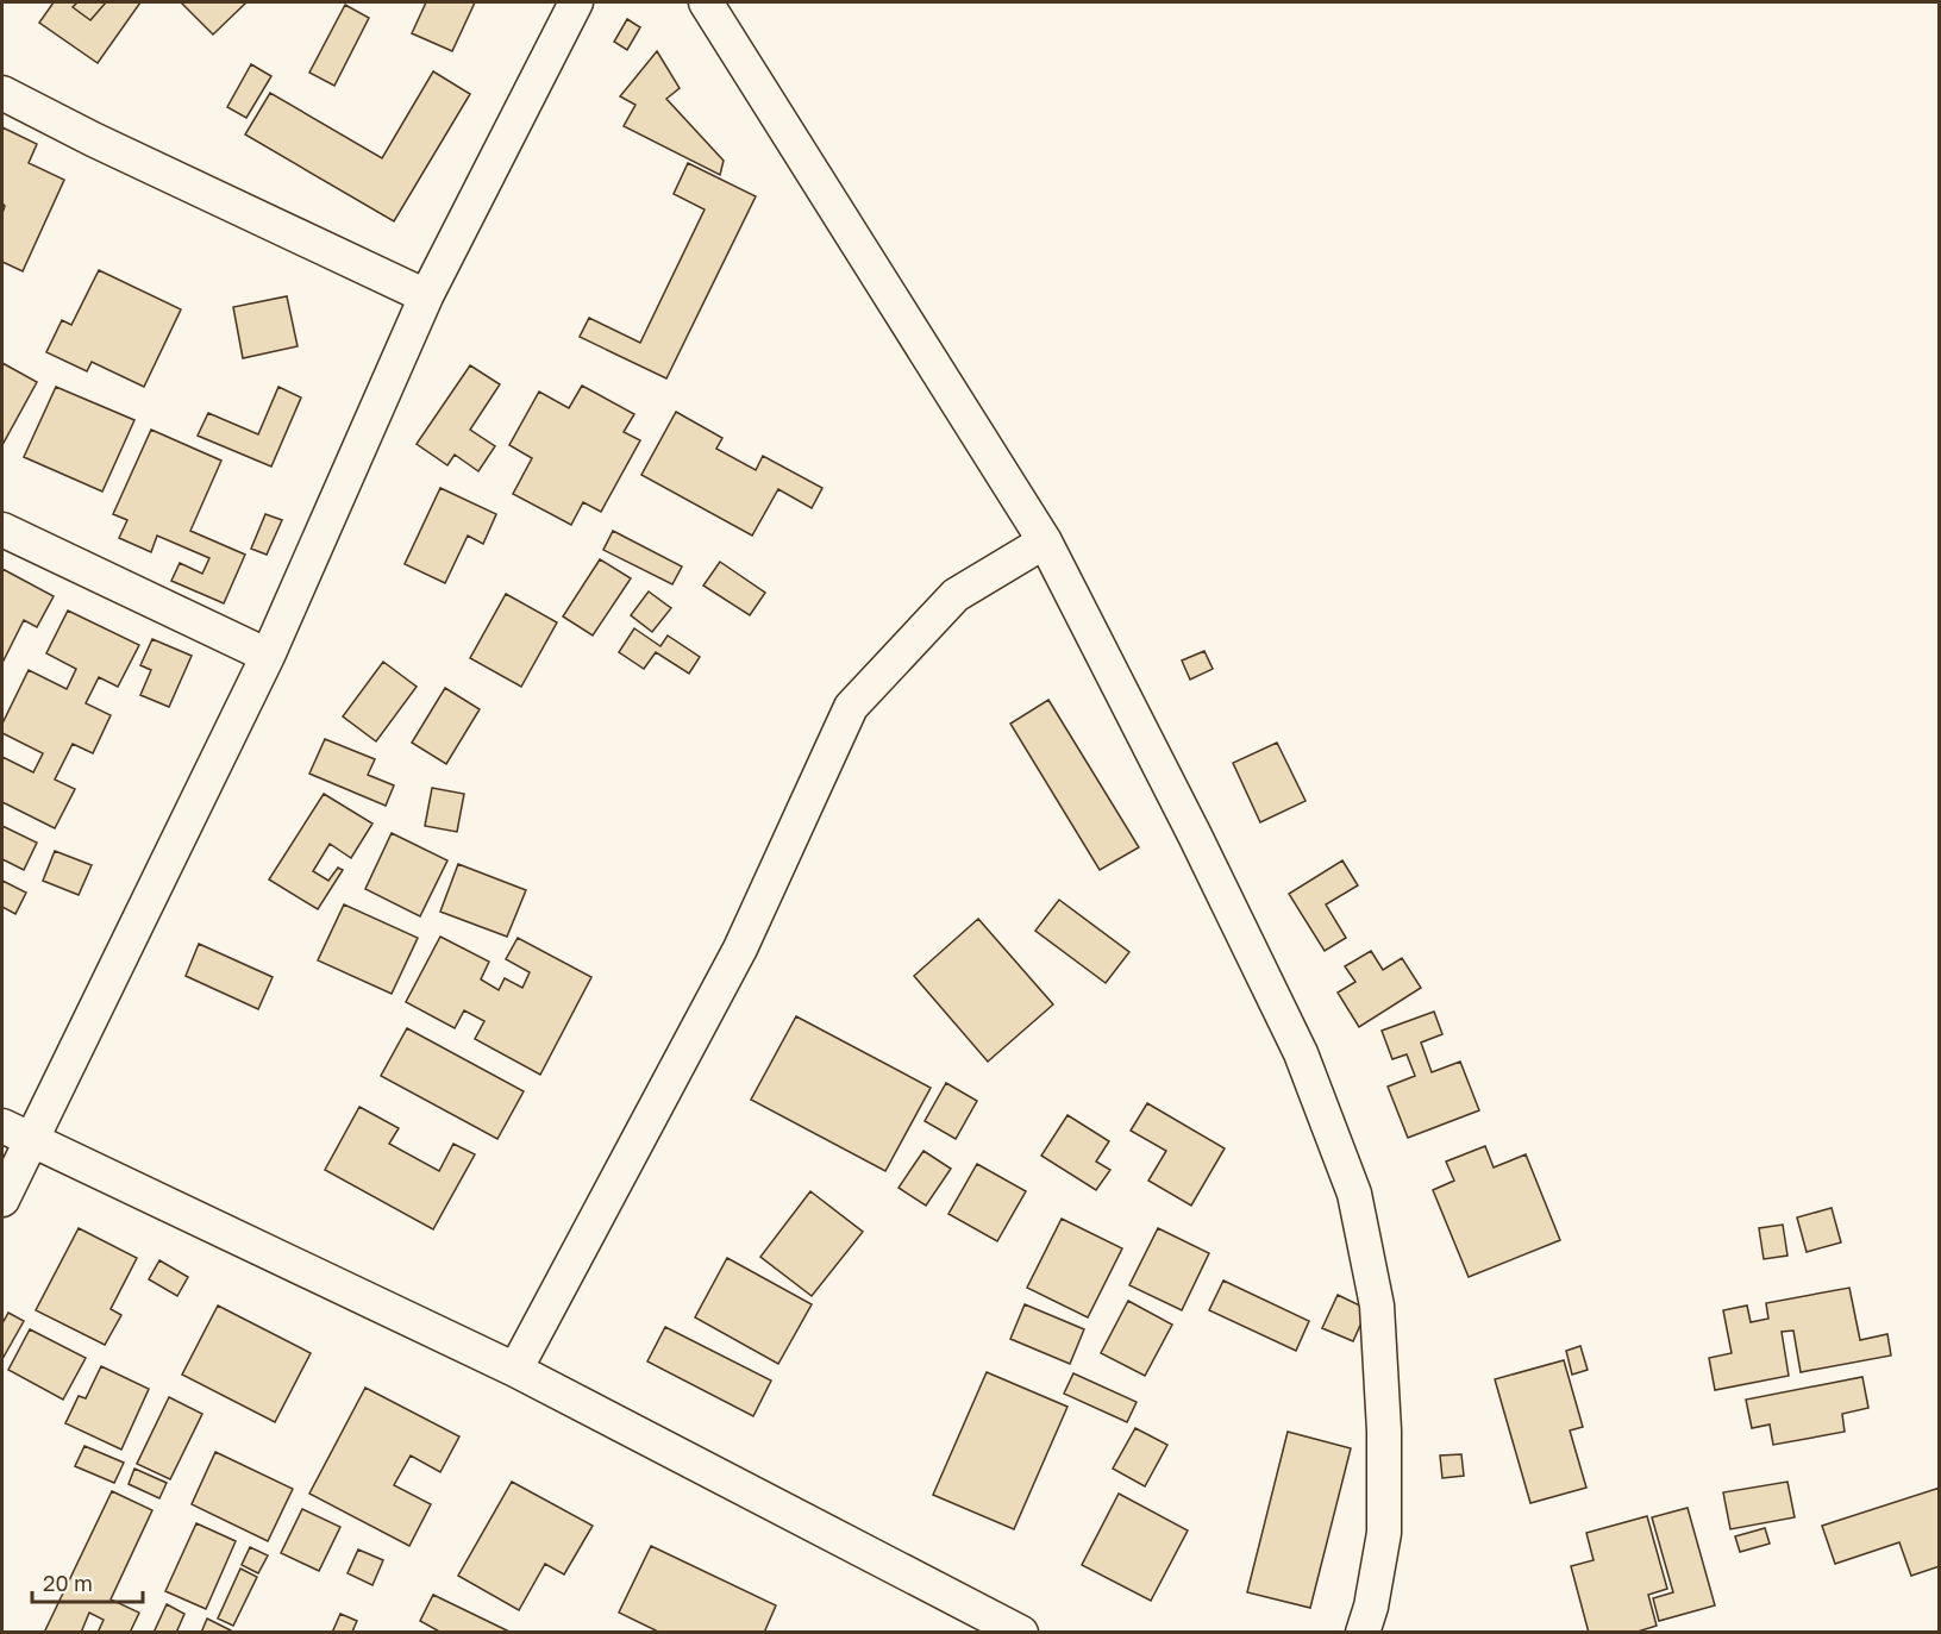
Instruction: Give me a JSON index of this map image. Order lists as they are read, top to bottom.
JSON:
{
  "scale_bar": "20 m"
}
